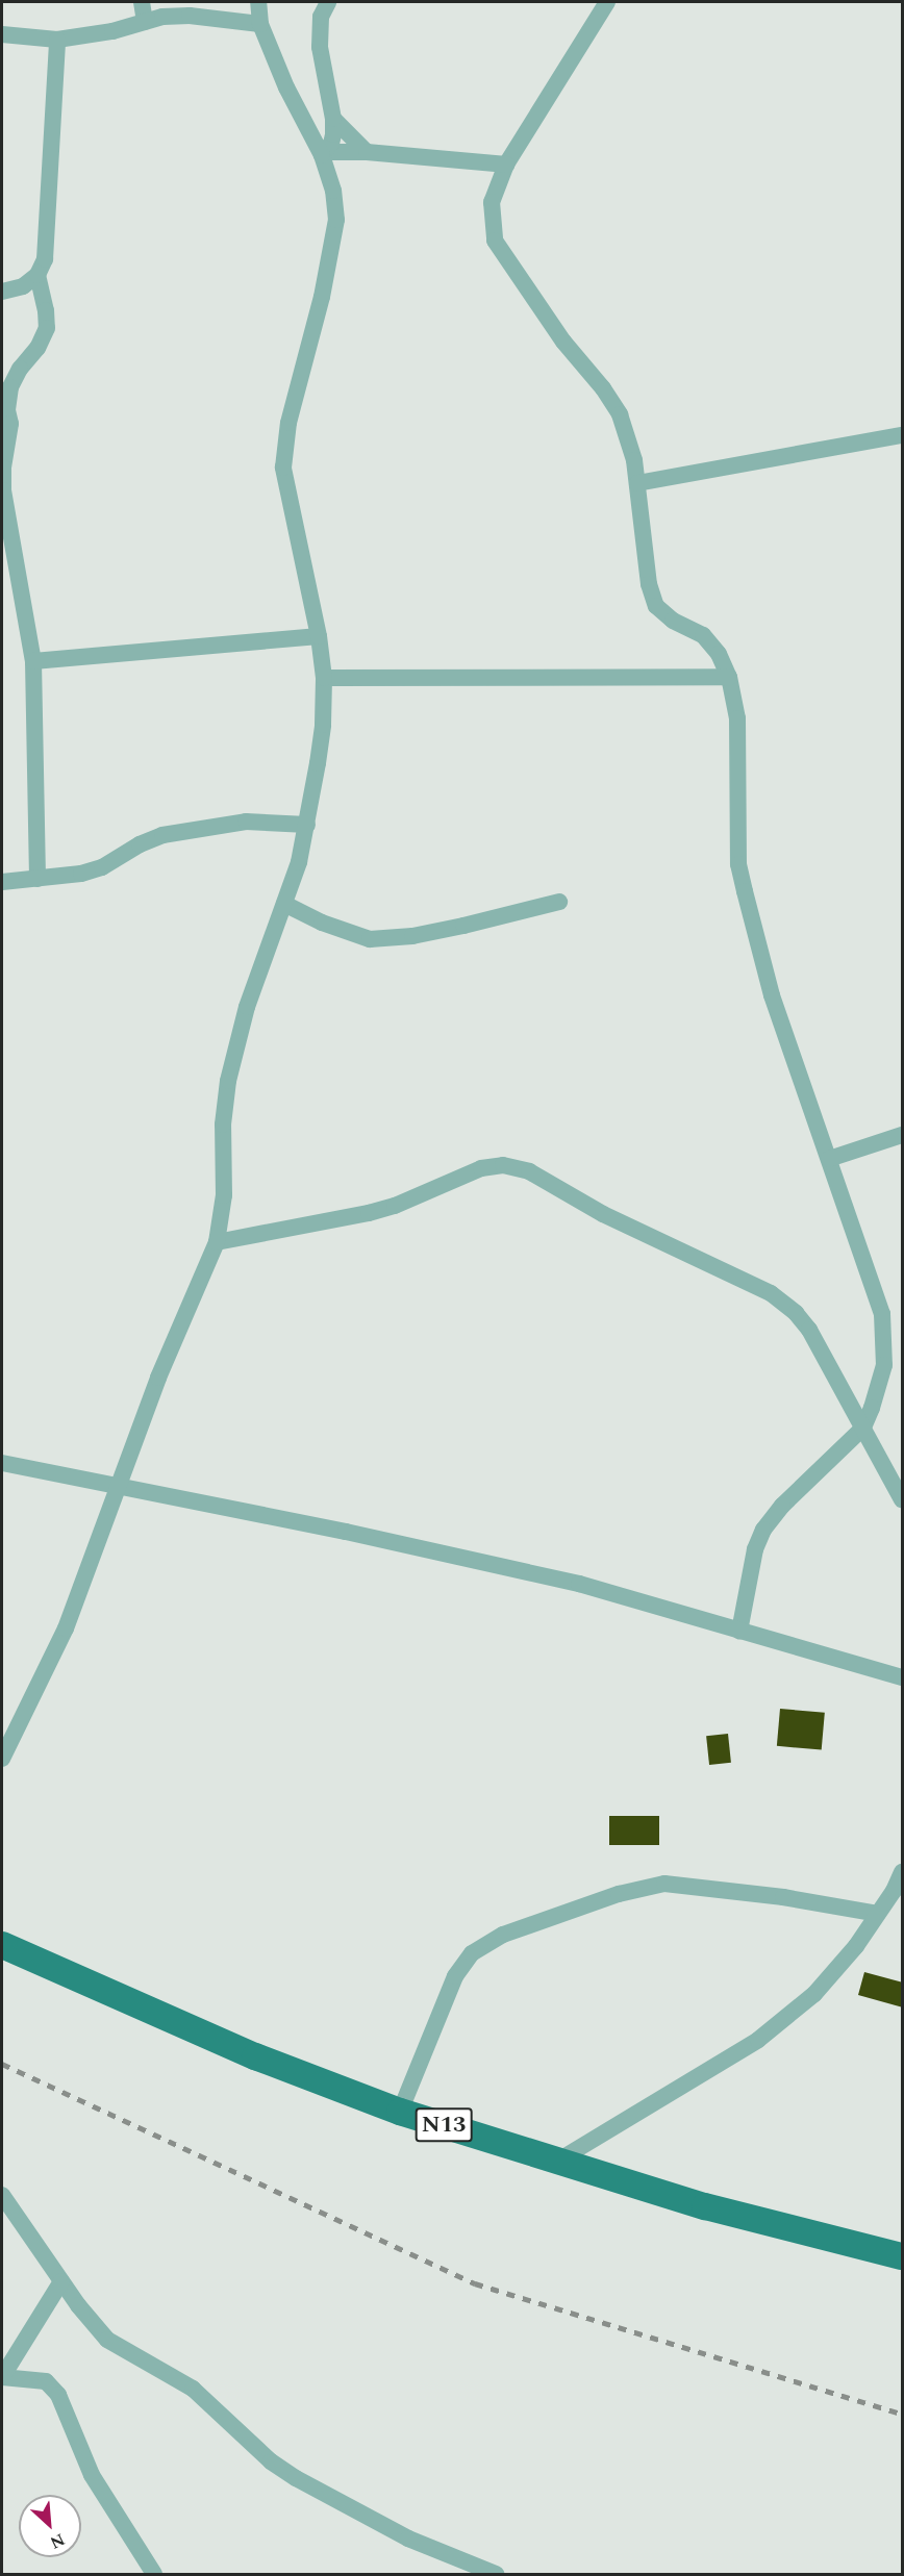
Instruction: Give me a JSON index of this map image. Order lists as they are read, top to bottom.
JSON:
{
  "streets": {
    "main road": ["N13"]
  },
  "north": "bottom right"
}
